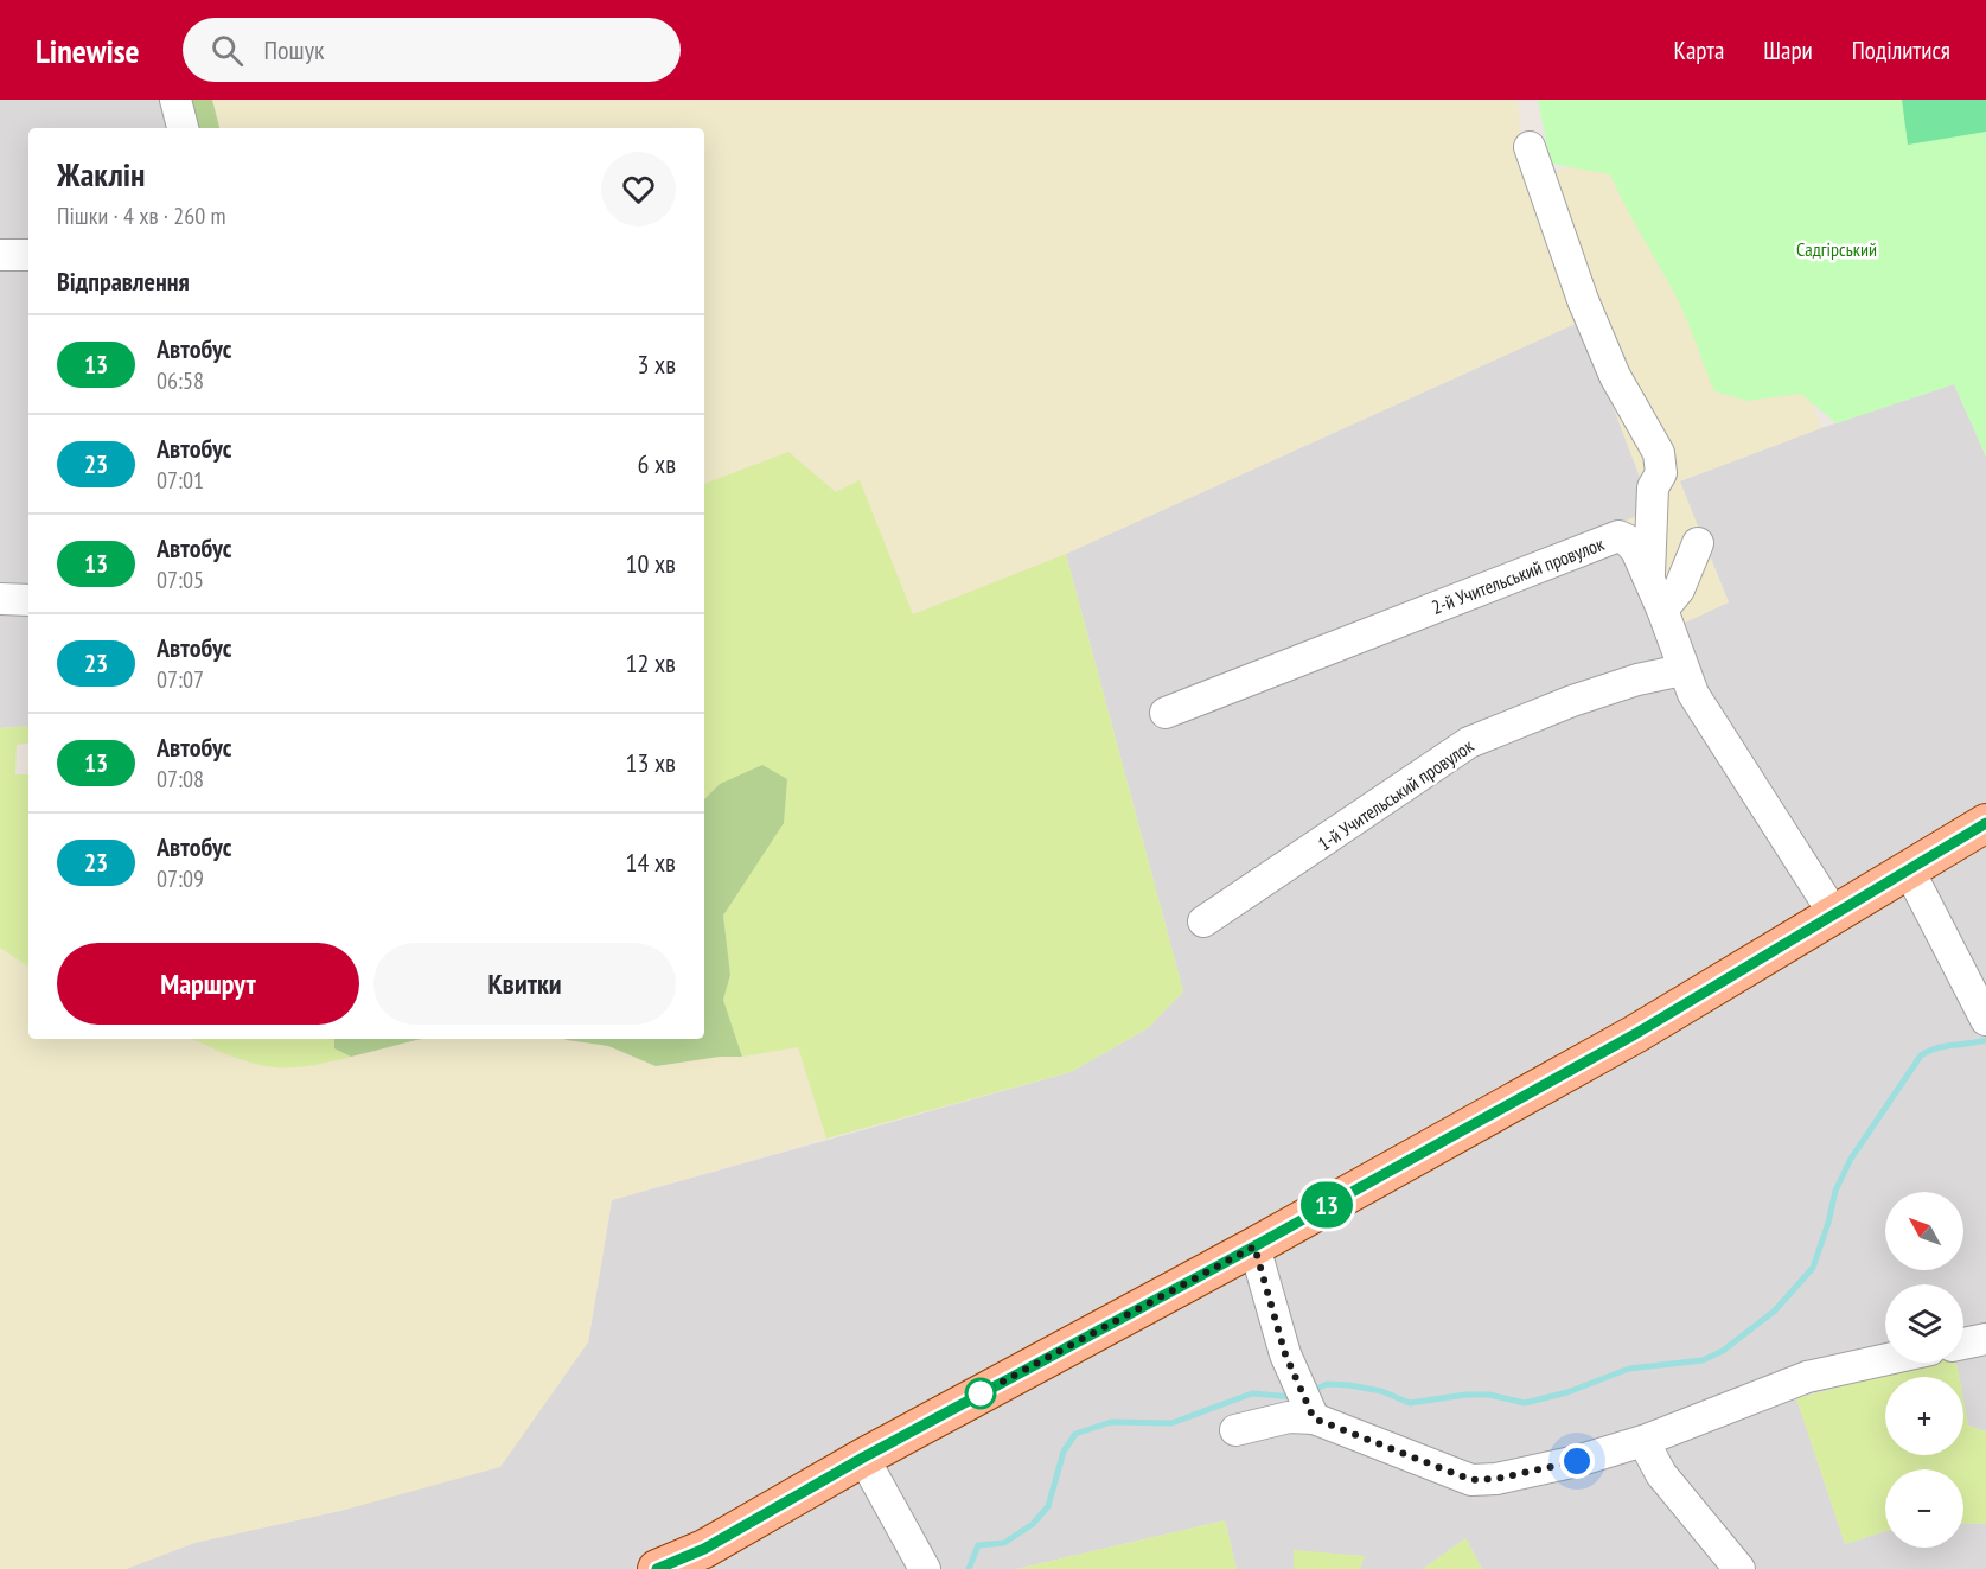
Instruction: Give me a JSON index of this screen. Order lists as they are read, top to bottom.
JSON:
{
  "streets": {
    "street": ["2-й Учительський провулок", "1-й Учительський провулок"]
  },
  "crossings": [
    ["2-й Учительський провулок", "1-й Учительський провулок"]
  ],
  "parks": ["Садгірський"],
  "lines": ["bus line 13"],
  "north": "top left",
  "page": {
    "header": "Linewise",
    "search": "Пошук",
    "nav": ["Карта", "Шари", "Поділитися"],
    "on_map": "13",
    "heading": [
      ["Жаклін", "Пішки · 4 хв · 260 m"],
      "Відправлення"
    ],
    "list": [
      {
        "mark": "13",
        "name": "Автобус",
        "note": "06:58",
        "value": "3 хв"
      },
      {
        "mark": "23",
        "name": "Автобус",
        "note": "07:01",
        "value": "6 хв"
      },
      {
        "mark": "13",
        "name": "Автобус",
        "note": "07:05",
        "value": "10 хв"
      },
      {
        "mark": "23",
        "name": "Автобус",
        "note": "07:07",
        "value": "12 хв"
      },
      {
        "mark": "13",
        "name": "Автобус",
        "note": "07:08",
        "value": "13 хв"
      },
      {
        "mark": "23",
        "name": "Автобус",
        "note": "07:09",
        "value": "14 хв"
      }
    ],
    "buttons": ["Маршрут", "Квитки"],
    "map_buttons": ["+", "−"]
  }
}
